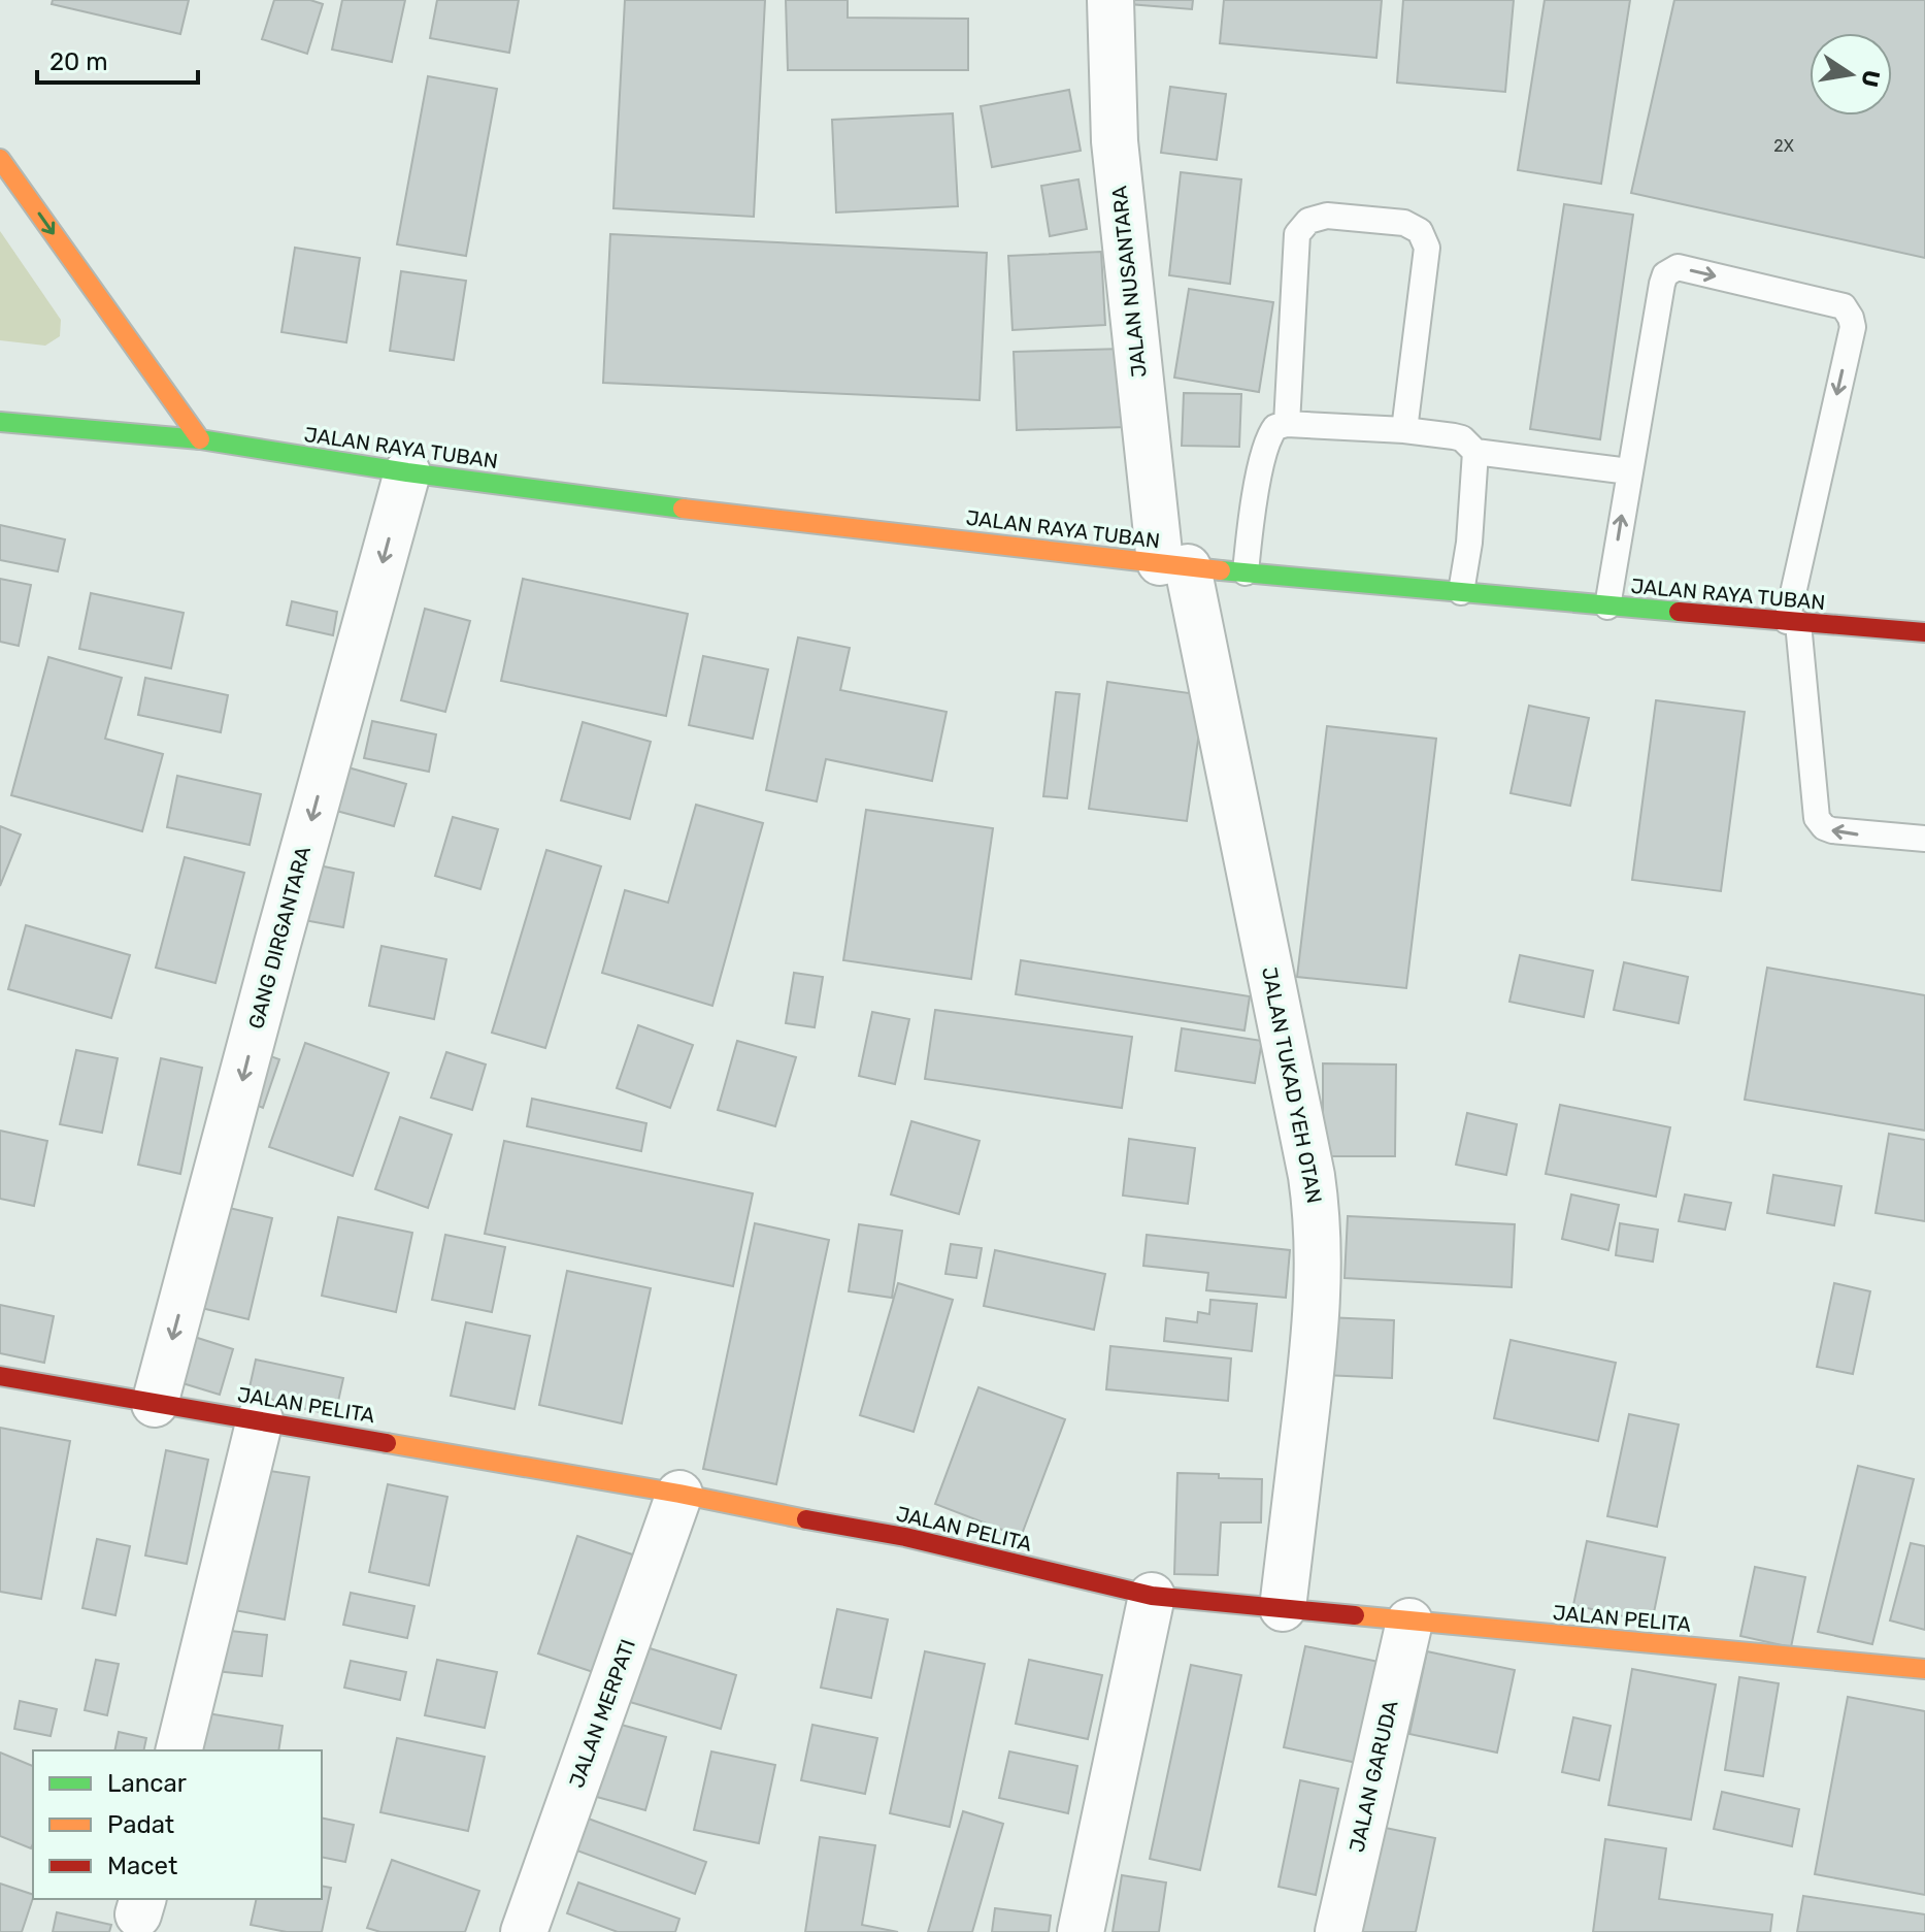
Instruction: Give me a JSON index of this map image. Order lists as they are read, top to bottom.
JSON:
{
  "streets": {
    "main road": ["JALAN RAYA TUBAN", "JALAN PELITA"],
    "street": [
      "JALAN NUSANTARA",
      "GANG DIRGANTARA",
      "JALAN TUKAD YEH OTAN",
      "JALAN MERPATI",
      "JALAN GARUDA"
    ]
  },
  "crossings": [
    ["JALAN NUSANTARA", "JALAN RAYA TUBAN"],
    ["JALAN NUSANTARA", "JALAN TUKAD YEH OTAN"],
    ["JALAN RAYA TUBAN", "GANG DIRGANTARA"],
    ["JALAN RAYA TUBAN", "JALAN TUKAD YEH OTAN"],
    ["GANG DIRGANTARA", "JALAN PELITA"],
    ["JALAN TUKAD YEH OTAN", "JALAN PELITA"],
    ["JALAN PELITA", "JALAN MERPATI"],
    ["JALAN PELITA", "JALAN GARUDA"]
  ],
  "one_way": ["GANG DIRGANTARA"],
  "house_numbers": ["2X"],
  "legend": ["Lancar", "Padat", "Macet"],
  "scale_bar": "20 m",
  "north": "right"
}
